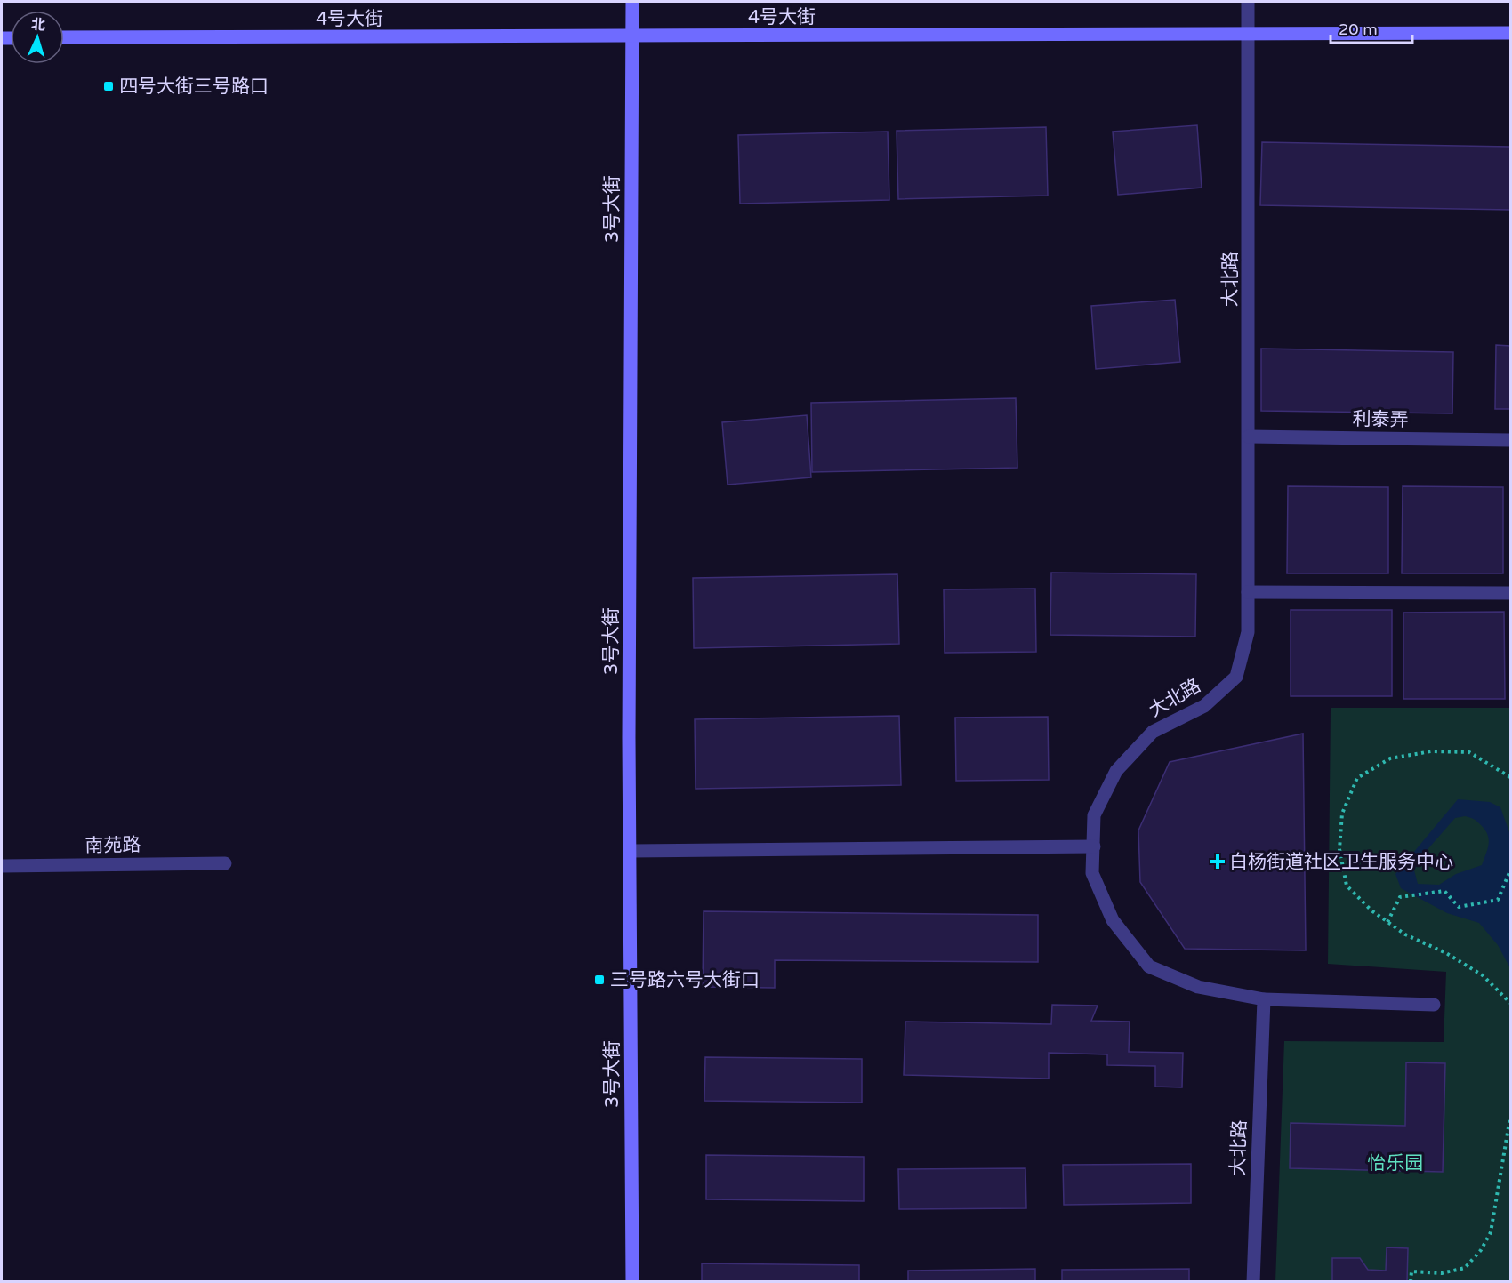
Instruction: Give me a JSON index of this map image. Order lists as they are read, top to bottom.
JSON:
{
  "streets": {
    "street": [
      "4号大街",
      "3号大街",
      "大北路",
      "利泰弄",
      "南苑路"
    ]
  },
  "crossings": [
    ["4号大街", "3号大街"],
    ["4号大街", "大北路"],
    ["大北路", "利泰弄"]
  ],
  "parks": ["怡乐园"],
  "places": {
    "transit": ["四号大街三号路口", "三号路六号大街口"],
    "health": ["白杨街道社区卫生服务中心"]
  },
  "scale_bar": "20 m",
  "north": "top"
}
